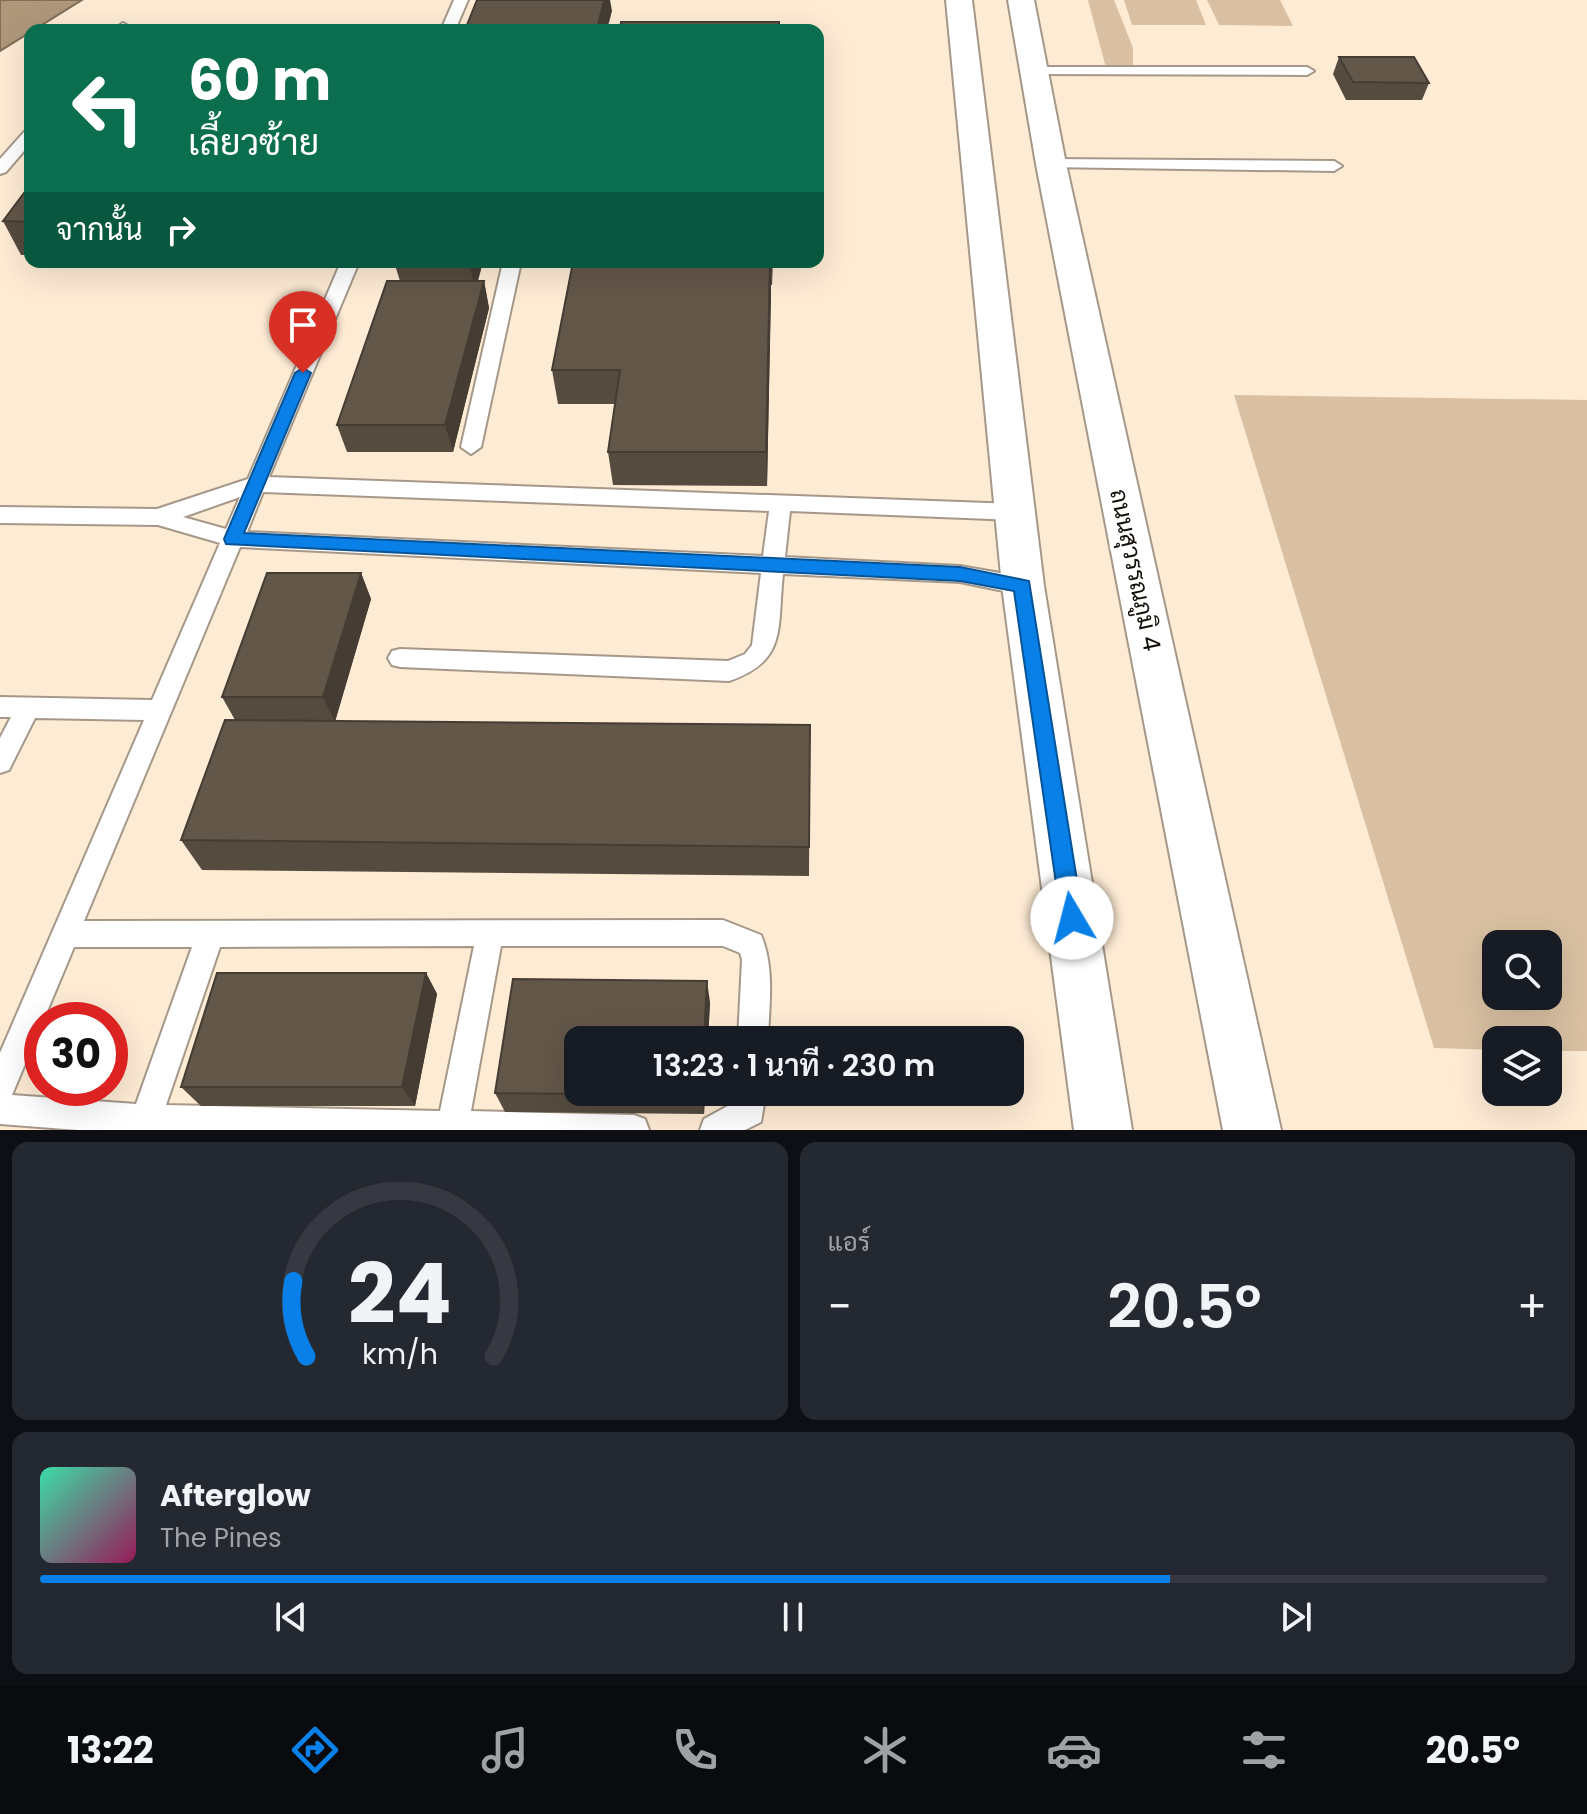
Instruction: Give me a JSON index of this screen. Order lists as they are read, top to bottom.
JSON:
{
  "streets": {
    "street": ["ถนนสุวรรณภูมิ 4"]
  },
  "page": {
    "turn": ["60 m", "เลี้ยวซ้าย"],
    "then": "จากนั้น",
    "limit": "30",
    "trip": "13:23 · 1 นาที · 230 m",
    "tile": "แอร์",
    "heat": ["−", "20.5°", "+"],
    "song": ["Afterglow", "The Pines"],
    "tabs": ["13:22", "20.5°"],
    "gauge": ["24", "km/h"]
  }
}
